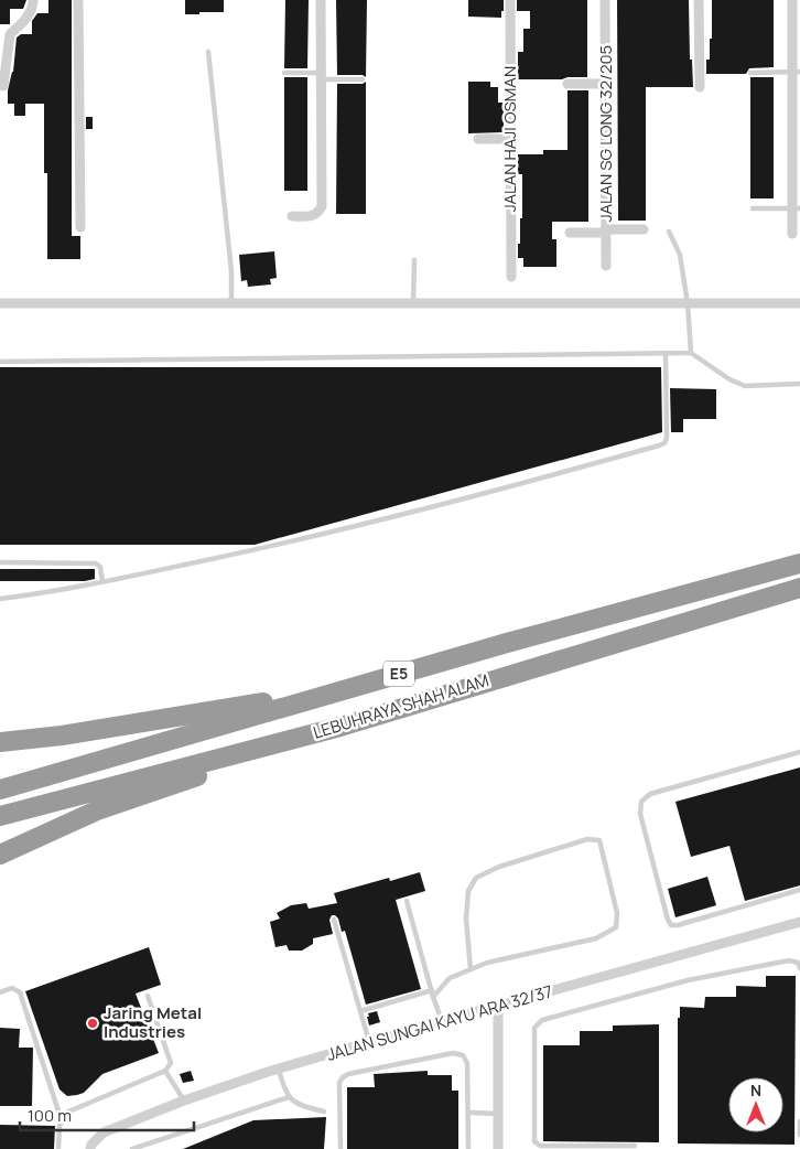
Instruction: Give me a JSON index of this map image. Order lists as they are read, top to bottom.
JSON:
{
  "streets": {
    "highway": ["E5", "LEBUHRAYA SHAH ALAM"],
    "street": ["JALAN SG LONG 32/205", "JALAN HAJI OSMAN", "JALAN SUNGAI KAYU ARA 32/37"]
  },
  "places": ["Jaring Metal Industries"],
  "scale_bar": "100 m",
  "north": "top"
}
